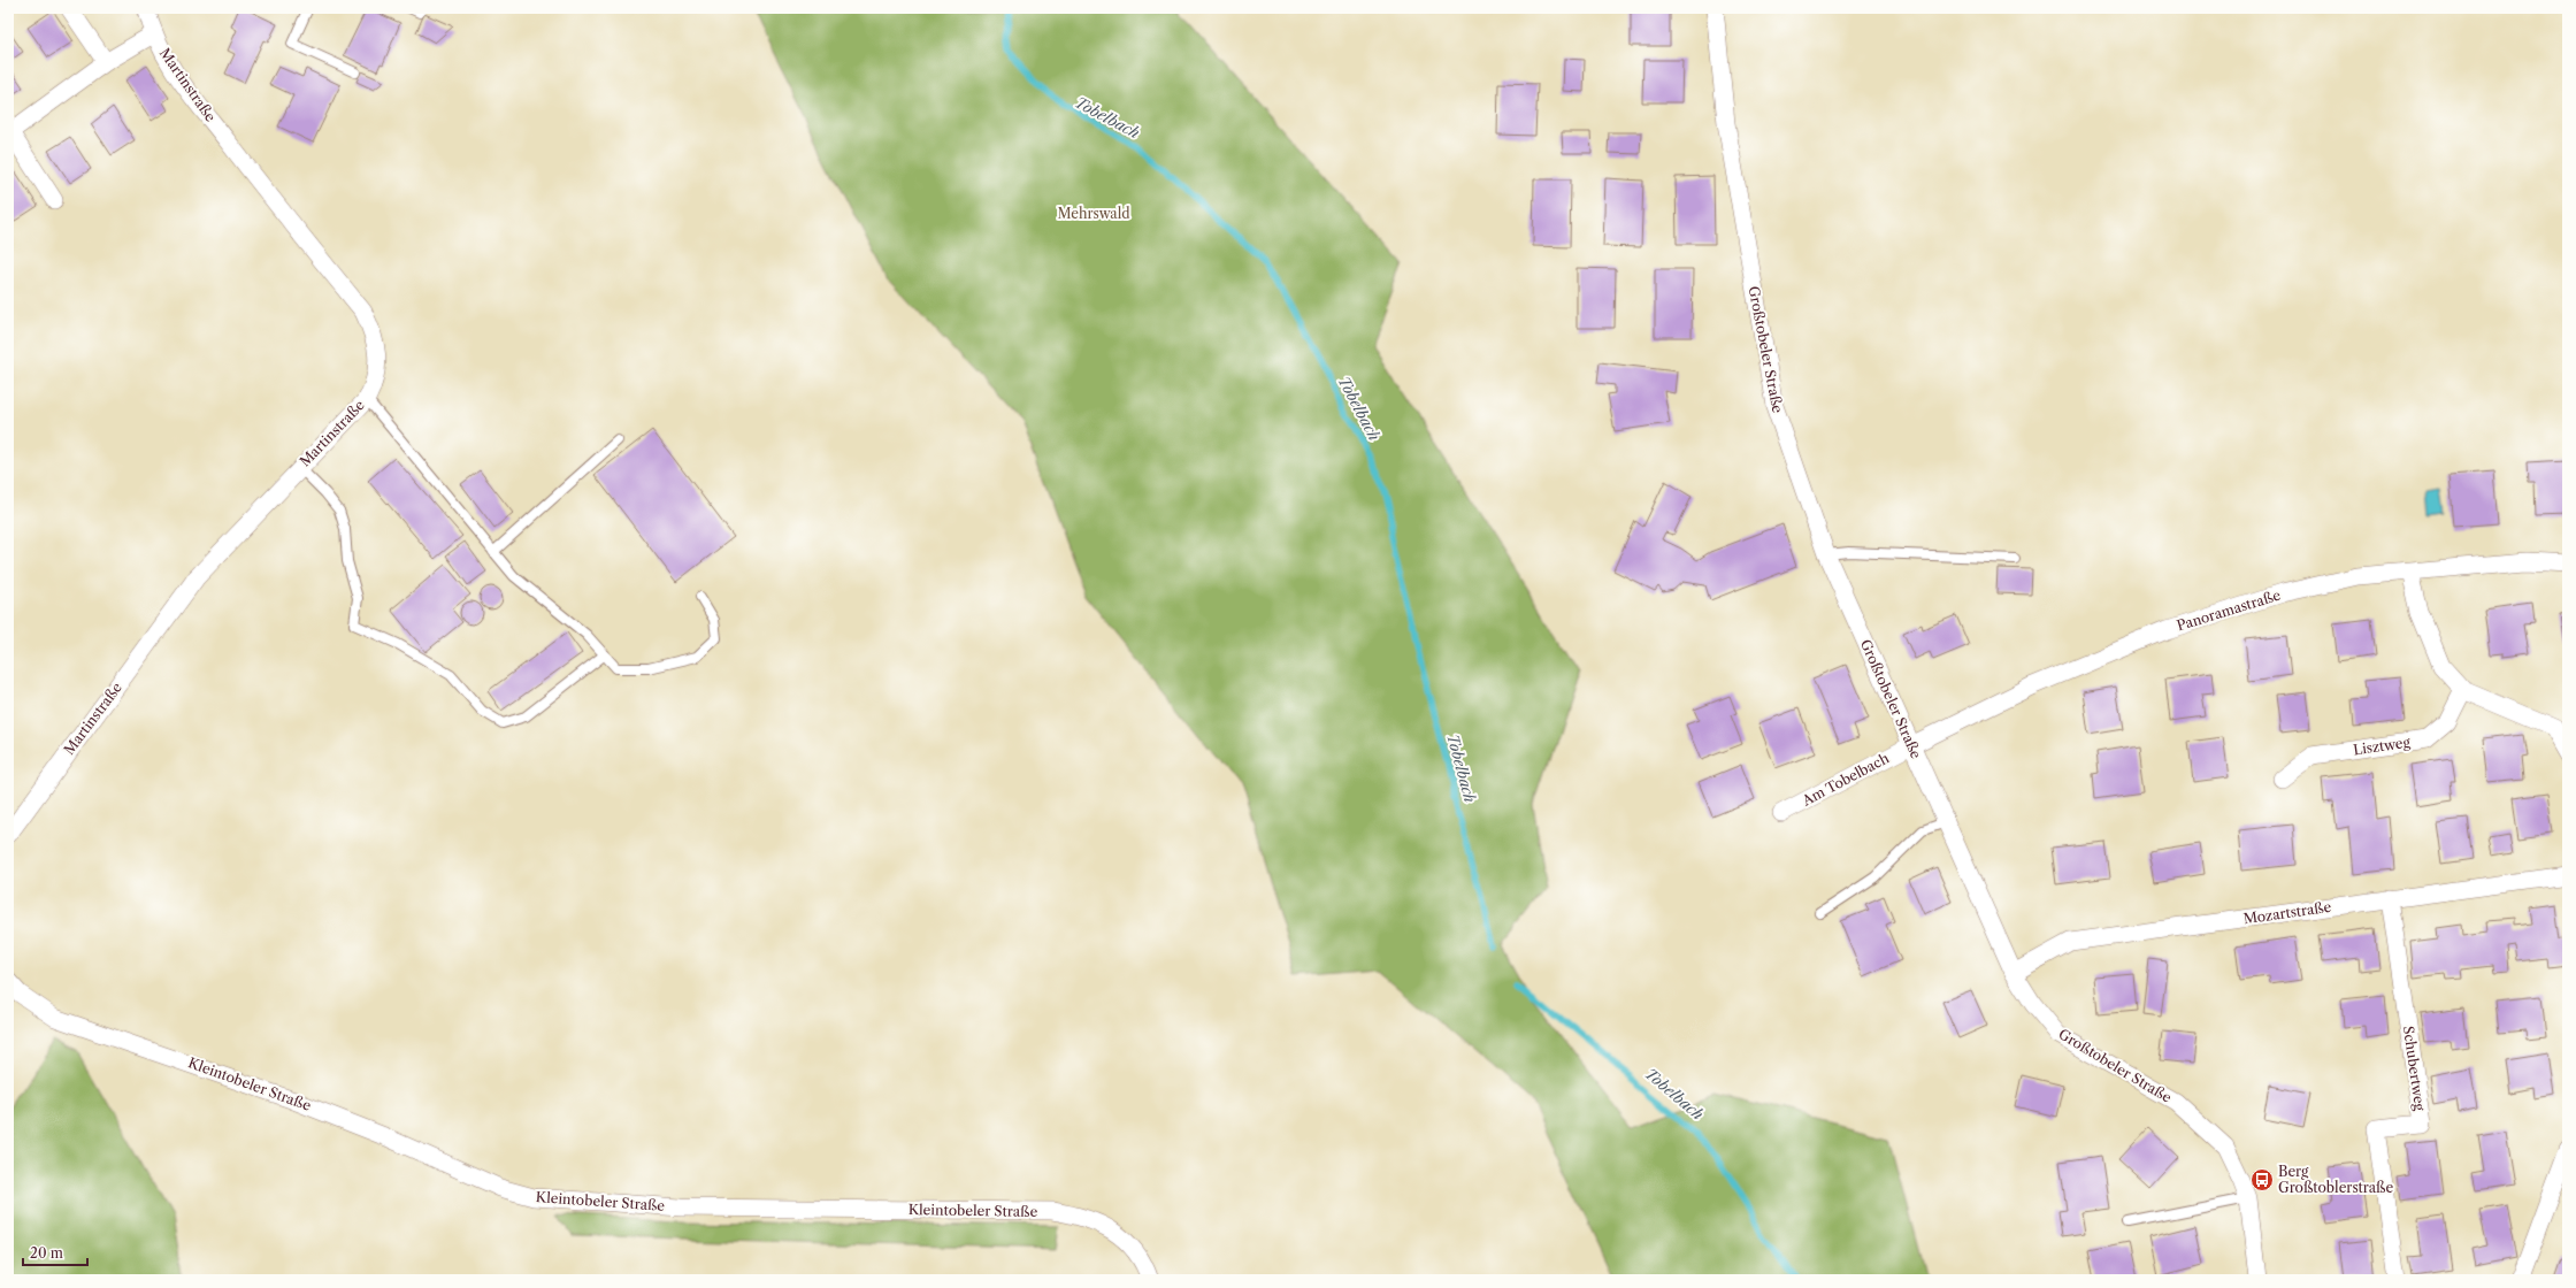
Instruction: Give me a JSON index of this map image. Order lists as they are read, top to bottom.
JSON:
{
  "streets": {
    "street": [
      "Martinstraße",
      "Großtobeler Straße",
      "Panoramastraße",
      "Lisztweg",
      "Am Tobelbach",
      "Mozartstraße",
      "Schubertweg",
      "Kleintobeler Straße"
    ]
  },
  "crossings": [
    ["Großtobeler Straße", "Panoramastraße"],
    ["Großtobeler Straße", "Am Tobelbach"],
    ["Großtobeler Straße", "Mozartstraße"],
    ["Panoramastraße", "Am Tobelbach"],
    ["Mozartstraße", "Schubertweg"]
  ],
  "water": ["Tobelbach"],
  "parks": ["Mehrswald"],
  "places": {
    "bus stop": ["Berg Großtoblerstraße"]
  },
  "scale_bar": "20 m"
}
